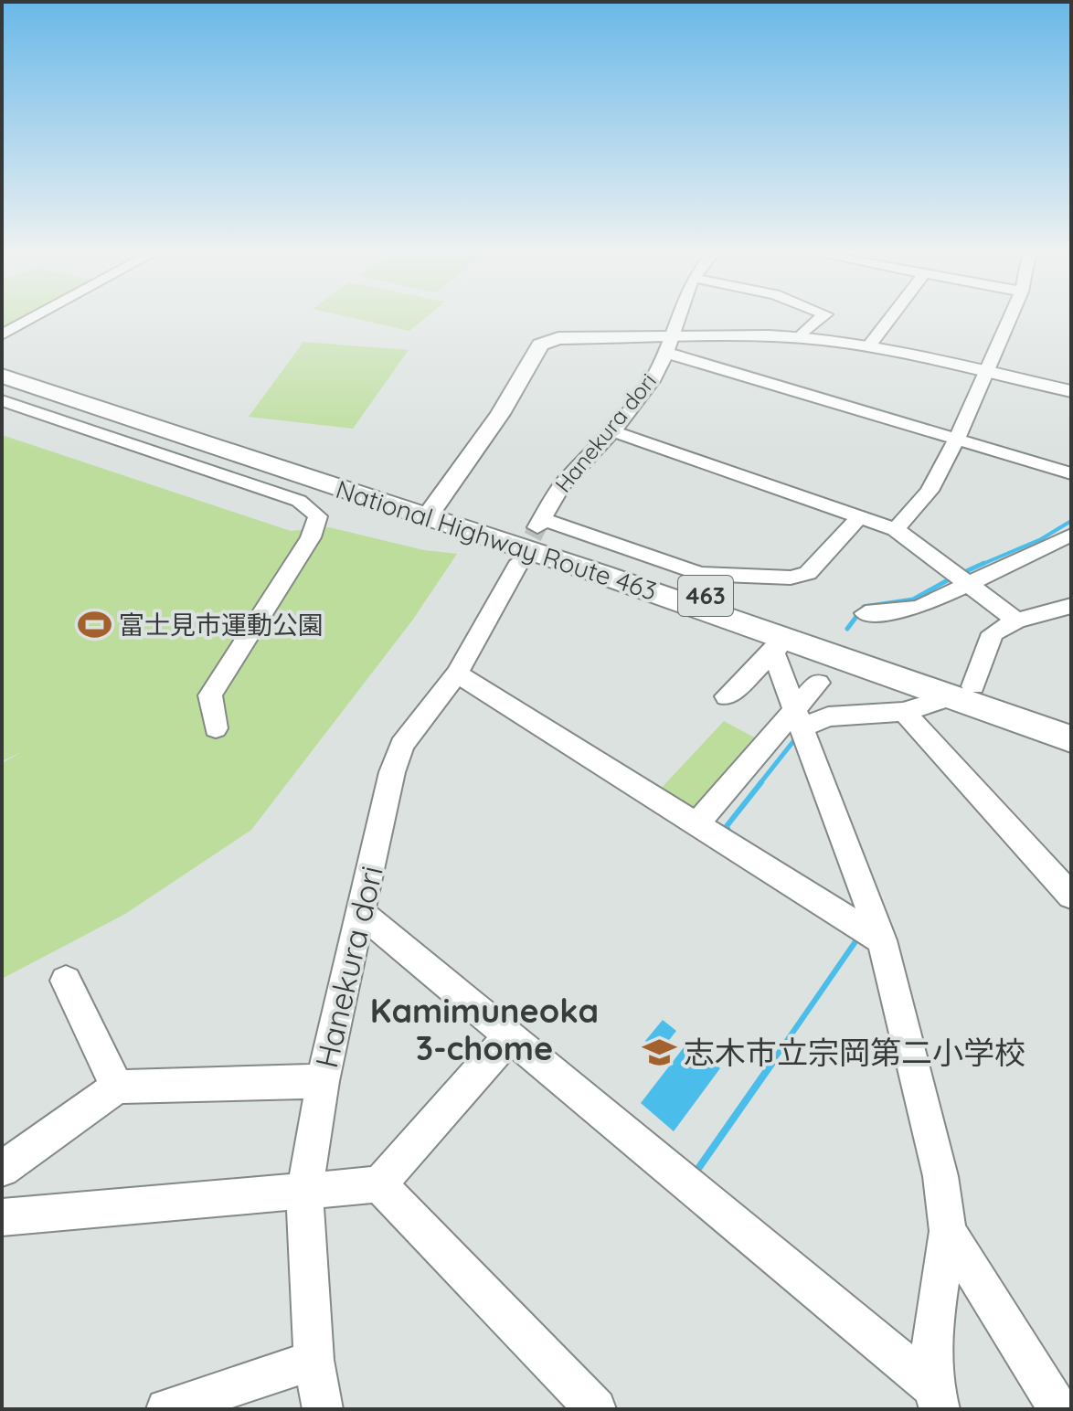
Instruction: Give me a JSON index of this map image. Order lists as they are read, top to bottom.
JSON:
{
  "streets": {
    "highway": ["National Highway Route 463", "463"],
    "street": ["Hanekura dori"]
  },
  "districts": ["Kamimuneoka 3-chome"],
  "places": {
    "sports": ["富士見市運動公園"],
    "school or university": ["志木市立宗岡第二小学校"]
  }
}
